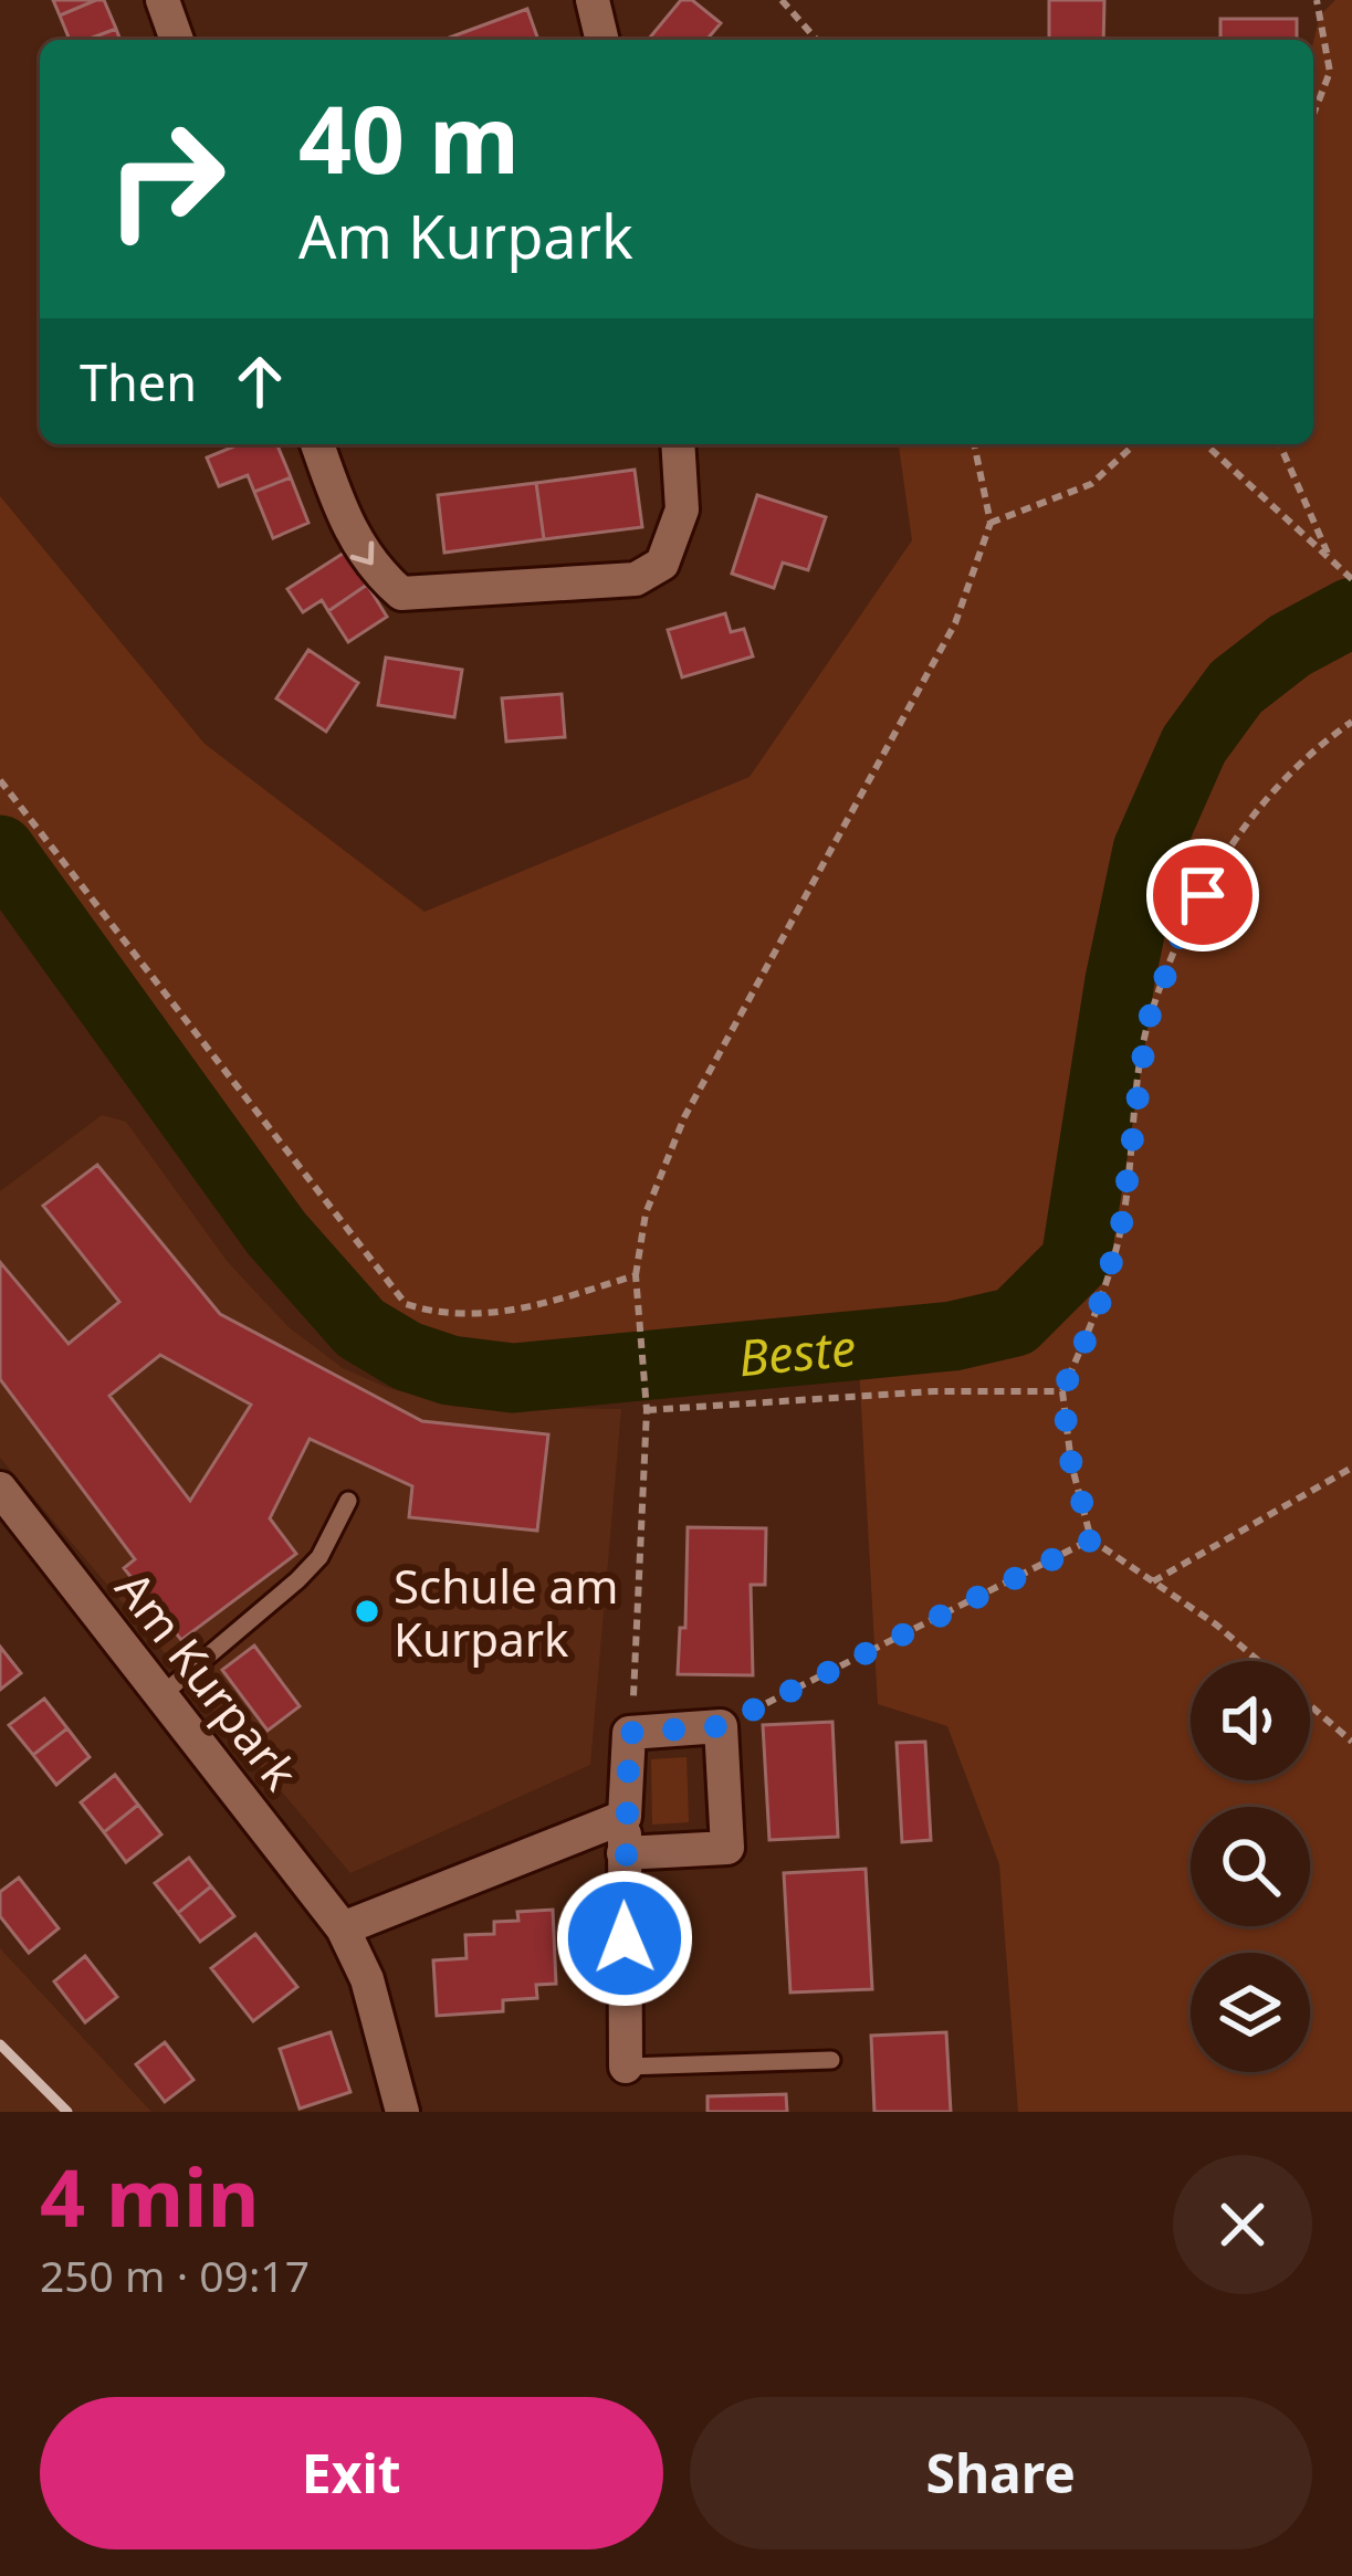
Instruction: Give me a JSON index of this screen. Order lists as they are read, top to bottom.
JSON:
{
  "streets": {
    "street": ["Am Kurpark"]
  },
  "water": ["Beste"],
  "places": ["Schule am Kurpark"],
  "page": {
    "turn": ["40 m", "Am Kurpark"],
    "then": "Then",
    "heading": ["4 min", "250 m · 09:17"],
    "buttons": ["Exit", "Share"]
  }
}
